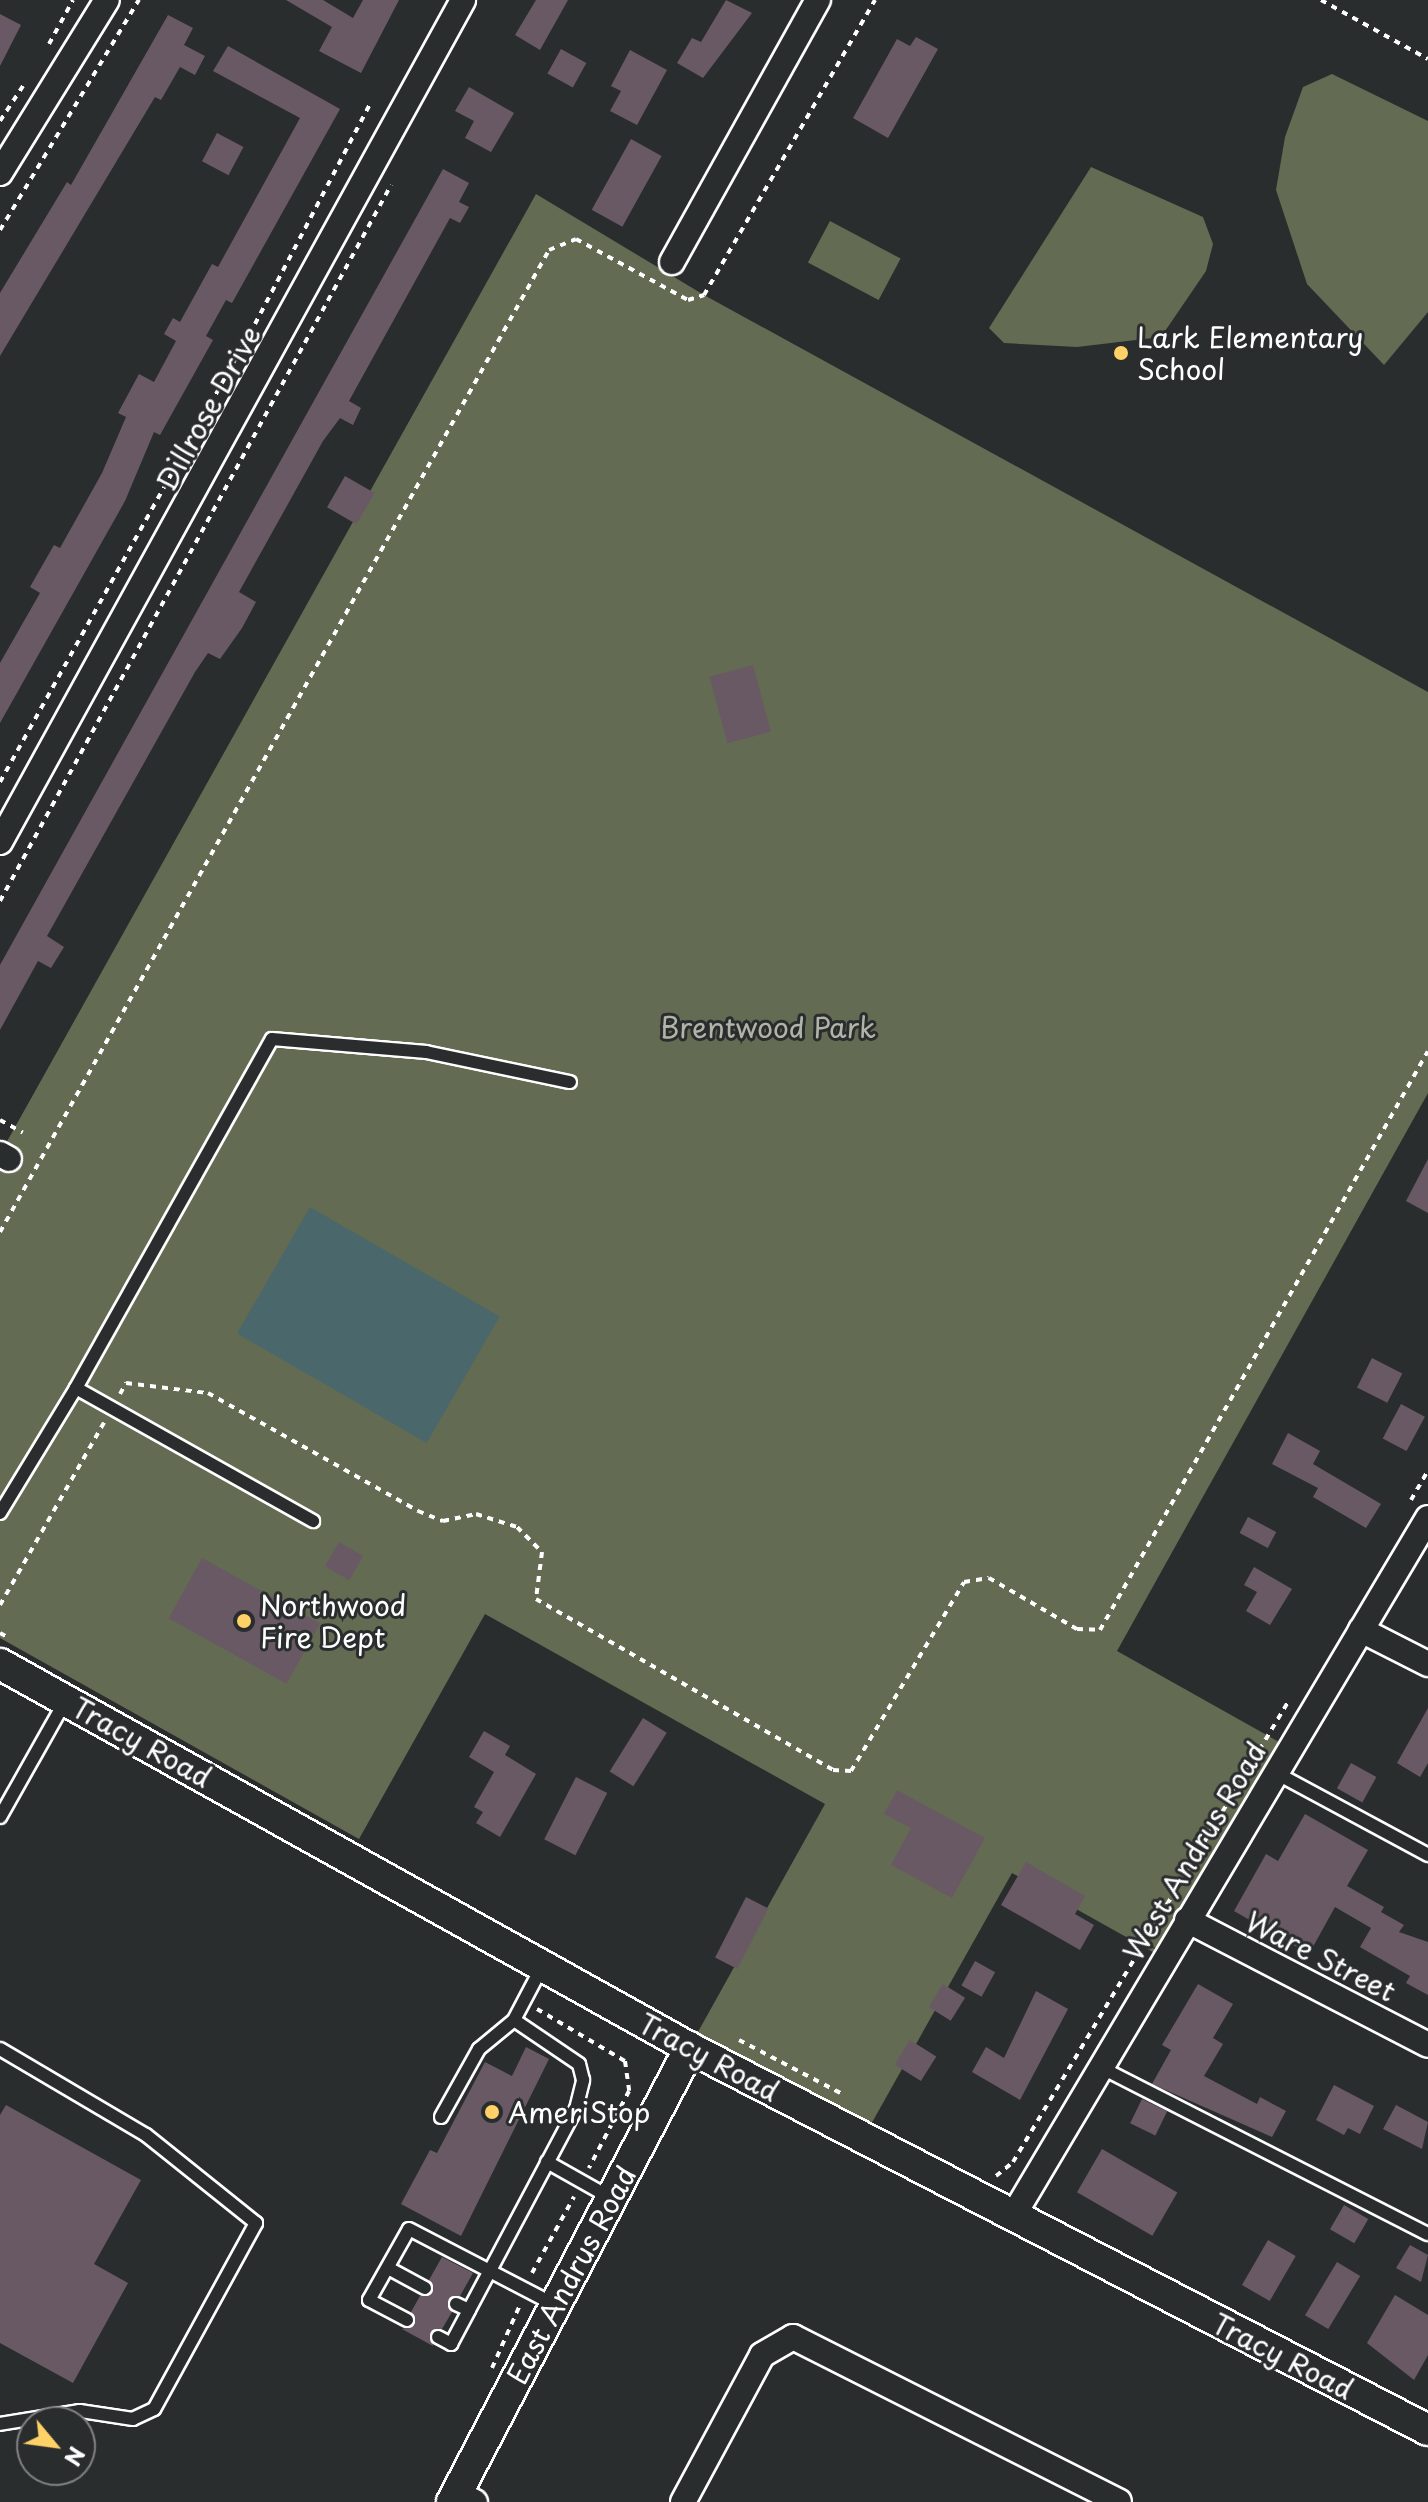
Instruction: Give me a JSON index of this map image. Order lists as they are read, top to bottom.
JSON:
{
  "streets": {
    "street": [
      "Dillrose Drive",
      "Tracy Road",
      "West Andrus Road",
      "Ware Street",
      "East Andrus Road"
    ]
  },
  "crossings": [
    ["Tracy Road", "West Andrus Road"],
    ["Tracy Road", "East Andrus Road"],
    ["West Andrus Road", "Ware Street"]
  ],
  "parks": ["Brentwood Park"],
  "places": ["Lark Elementary School", "Northwood Fire Dept", "AmeriStop"],
  "north": "bottom right"
}
